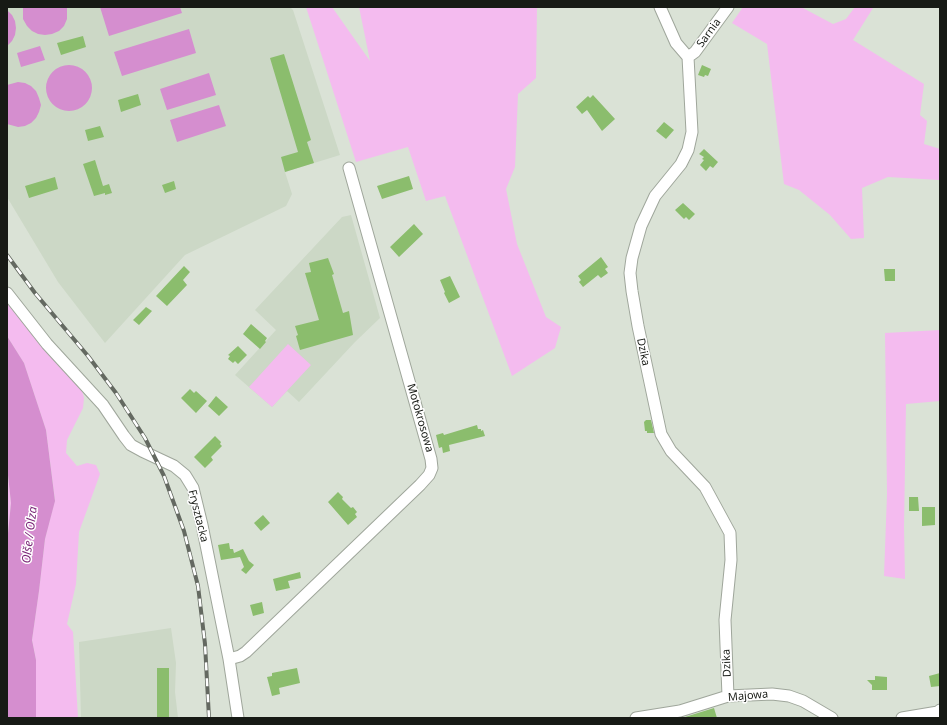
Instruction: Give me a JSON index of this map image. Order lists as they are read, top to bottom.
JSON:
{
  "streets": {
    "street": [
      "Sarnia",
      "Dzika",
      "Motokrosowa",
      "Frysztacka",
      "Majowa"
    ]
  },
  "crossings": [
    ["Sarnia", "Dzika"],
    ["Dzika", "Majowa"],
    ["Motokrosowa", "Frysztacka"]
  ],
  "water": ["Olše / Olza"]
}
